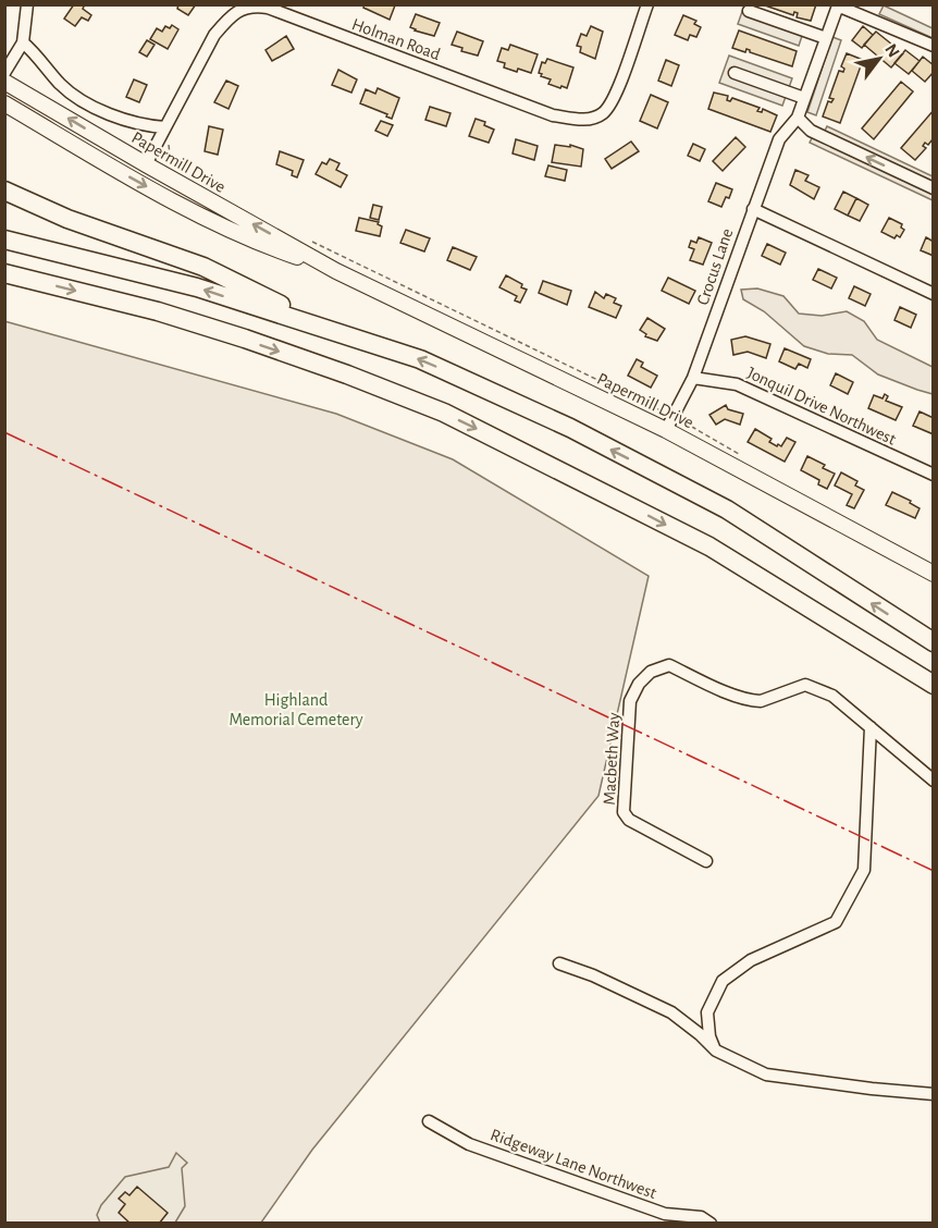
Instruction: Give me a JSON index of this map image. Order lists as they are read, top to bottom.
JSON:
{
  "streets": {
    "main road": ["Papermill Drive"],
    "street": [
      "Holman Road",
      "Crocus Lane",
      "Jonquil Drive Northwest",
      "Macbeth Way",
      "Ridgeway Lane Northwest"
    ]
  },
  "crossings": [
    ["Holman Road", "Papermill Drive"],
    ["Papermill Drive", "Crocus Lane"],
    ["Crocus Lane", "Jonquil Drive Northwest"]
  ],
  "parks": ["Highland Memorial Cemetery"],
  "north": "top right"
}
